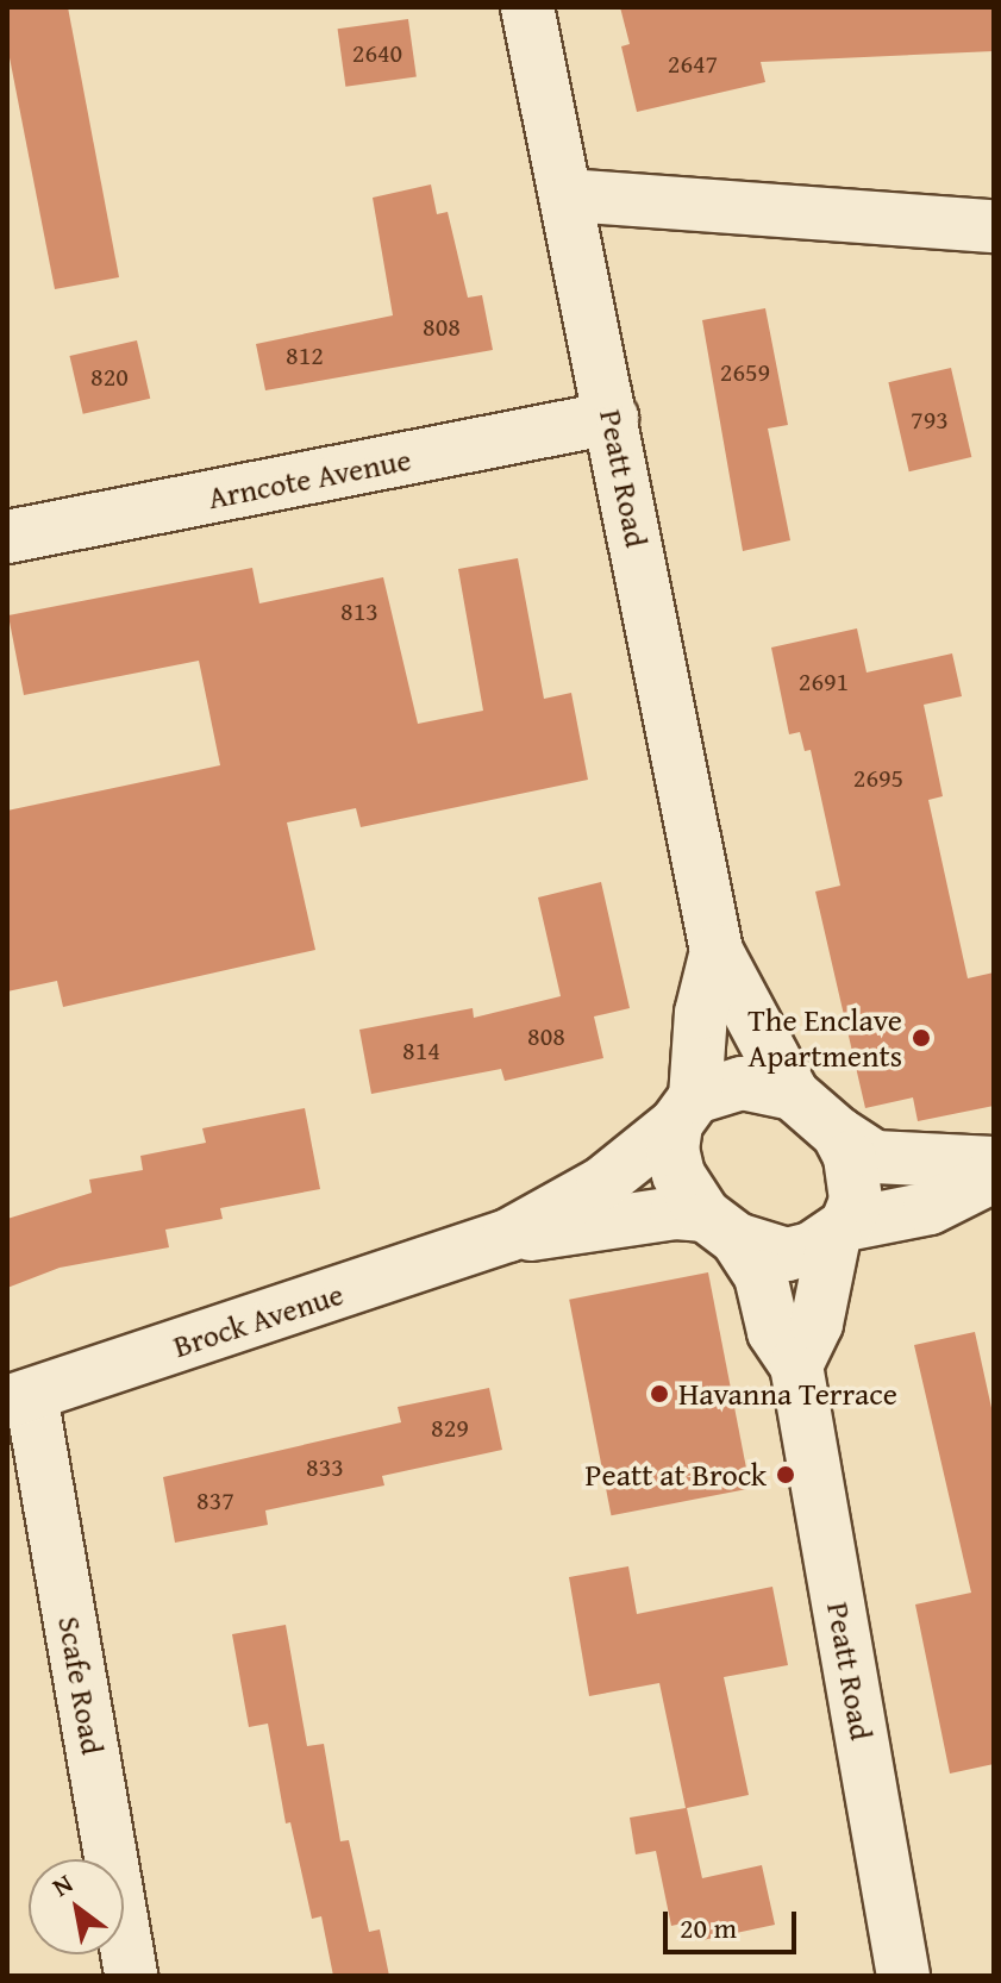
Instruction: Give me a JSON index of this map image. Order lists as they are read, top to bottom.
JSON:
{
  "streets": {
    "street": [
      "Arncote Avenue",
      "Peatt Road",
      "Brock Avenue",
      "Scafe Road"
    ]
  },
  "crossings": [
    ["Arncote Avenue", "Peatt Road"],
    ["Peatt Road", "Brock Avenue"],
    ["Brock Avenue", "Scafe Road"]
  ],
  "places": ["The Enclave Apartments", "Havanna Terrace", "Peatt at Brock"],
  "house_numbers": [
    "2640",
    "2647",
    "808",
    "812",
    "2659",
    "820",
    "793",
    "813",
    "2691",
    "2695",
    "808",
    "814",
    "829",
    "833",
    "837"
  ],
  "scale_bar": "20 m",
  "north": "top left"
}
